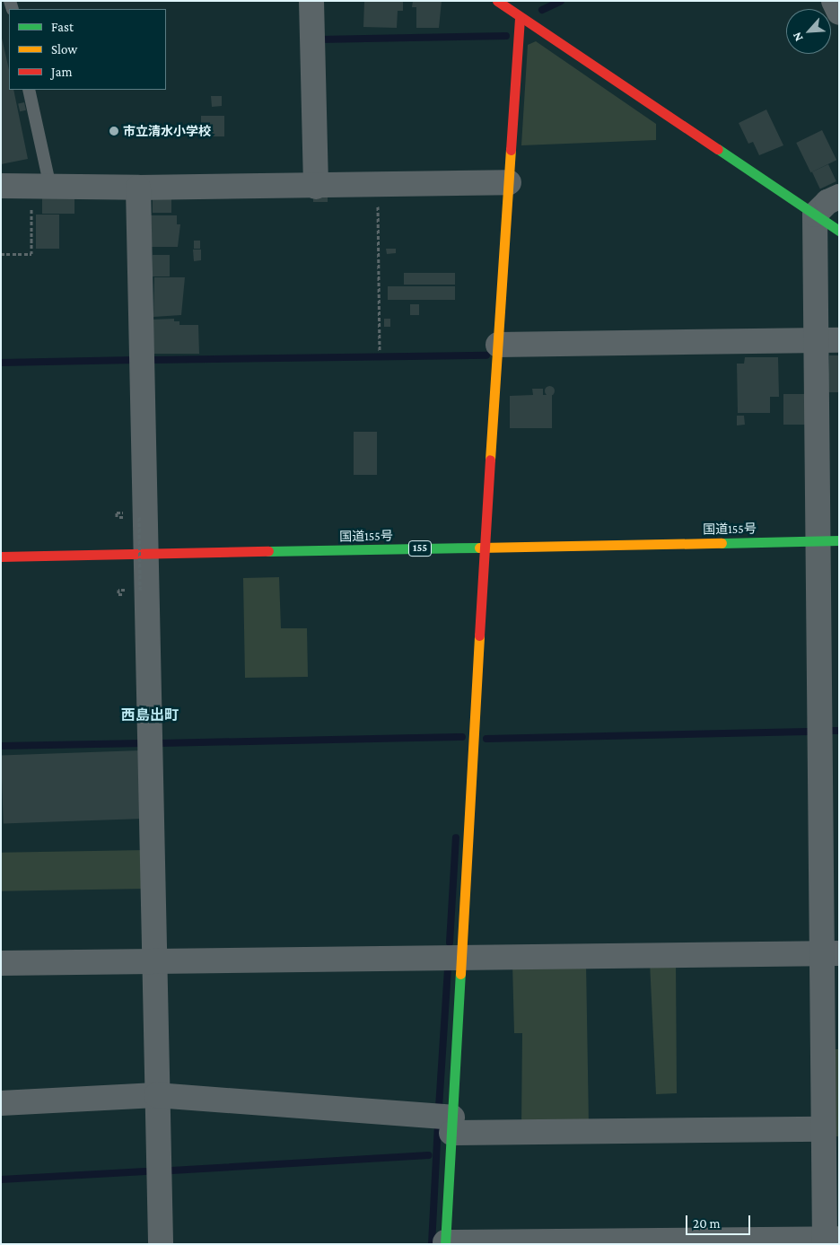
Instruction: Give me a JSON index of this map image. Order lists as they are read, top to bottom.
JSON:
{
  "streets": {
    "main road": ["国道155号", "155"]
  },
  "districts": ["西島出町"],
  "places": ["市立清水小学校"],
  "legend": ["Fast", "Slow", "Jam"],
  "scale_bar": "20 m",
  "north": "bottom left"
}
